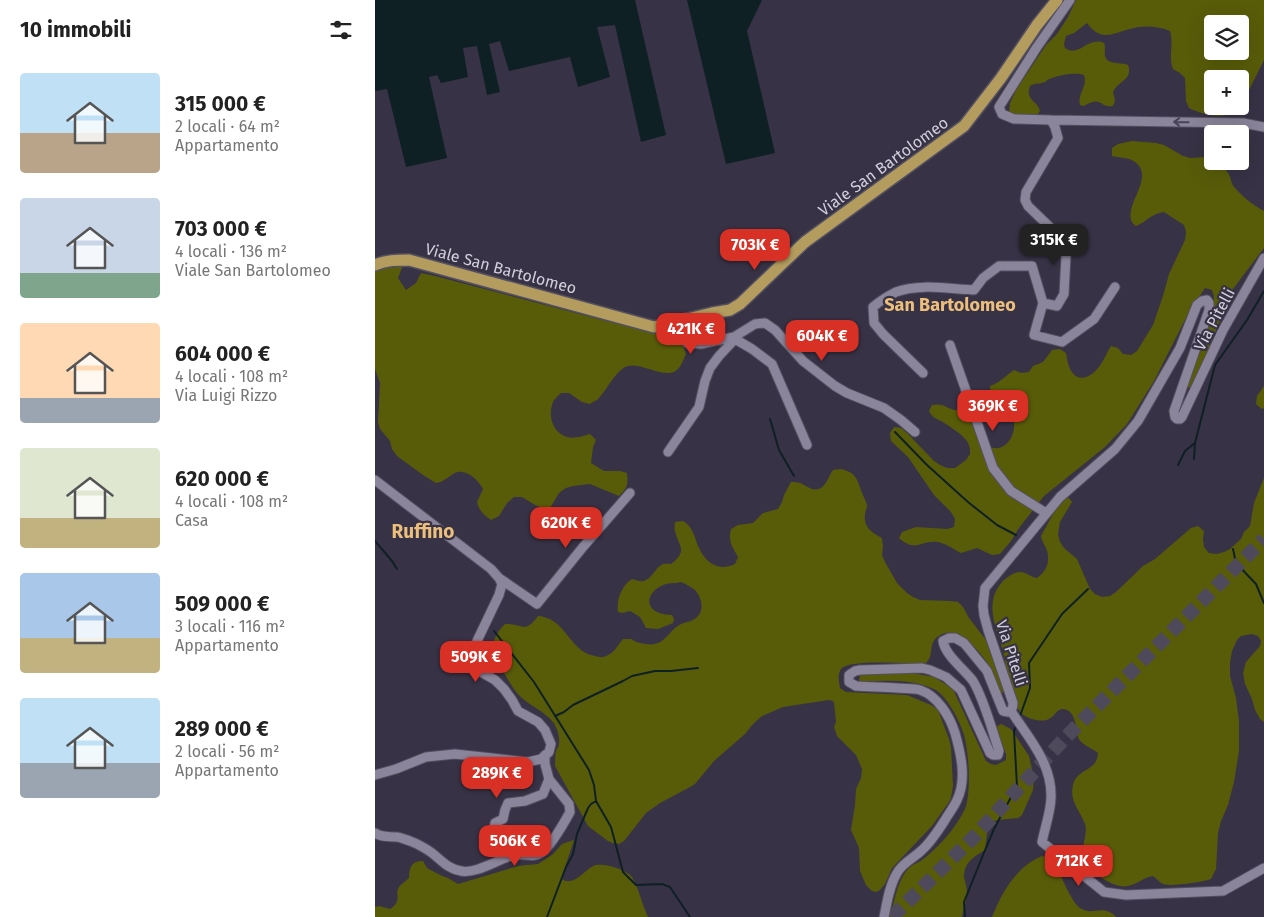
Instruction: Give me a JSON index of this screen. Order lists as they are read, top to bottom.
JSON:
{
  "streets": {
    "main road": ["Viale San Bartolomeo"],
    "street": ["Via Pitelli"]
  },
  "districts": ["San Bartolomeo", "Ruffino"],
  "page": {
    "heading": "10 immobili",
    "map_buttons": ["+", "−"],
    "list": [
      {
        "name": "315 000 €",
        "note": "2 locali · 64 m² · Appartamento"
      },
      {
        "name": "703 000 €",
        "note": "4 locali · 136 m² · Viale San Bartolomeo"
      },
      {
        "name": "604 000 €",
        "note": "4 locali · 108 m² · Via Luigi Rizzo"
      },
      {
        "name": "620 000 €",
        "note": "4 locali · 108 m² · Casa"
      },
      {
        "name": "509 000 €",
        "note": "3 locali · 116 m² · Appartamento"
      },
      {
        "name": "289 000 €",
        "note": "2 locali · 56 m² · Appartamento"
      }
    ],
    "price": [
      "315K €",
      "703K €",
      "421K €",
      "604K €",
      "369K €",
      "620K €",
      "509K €",
      "289K €",
      "506K €",
      "712K €"
    ]
  }
}
